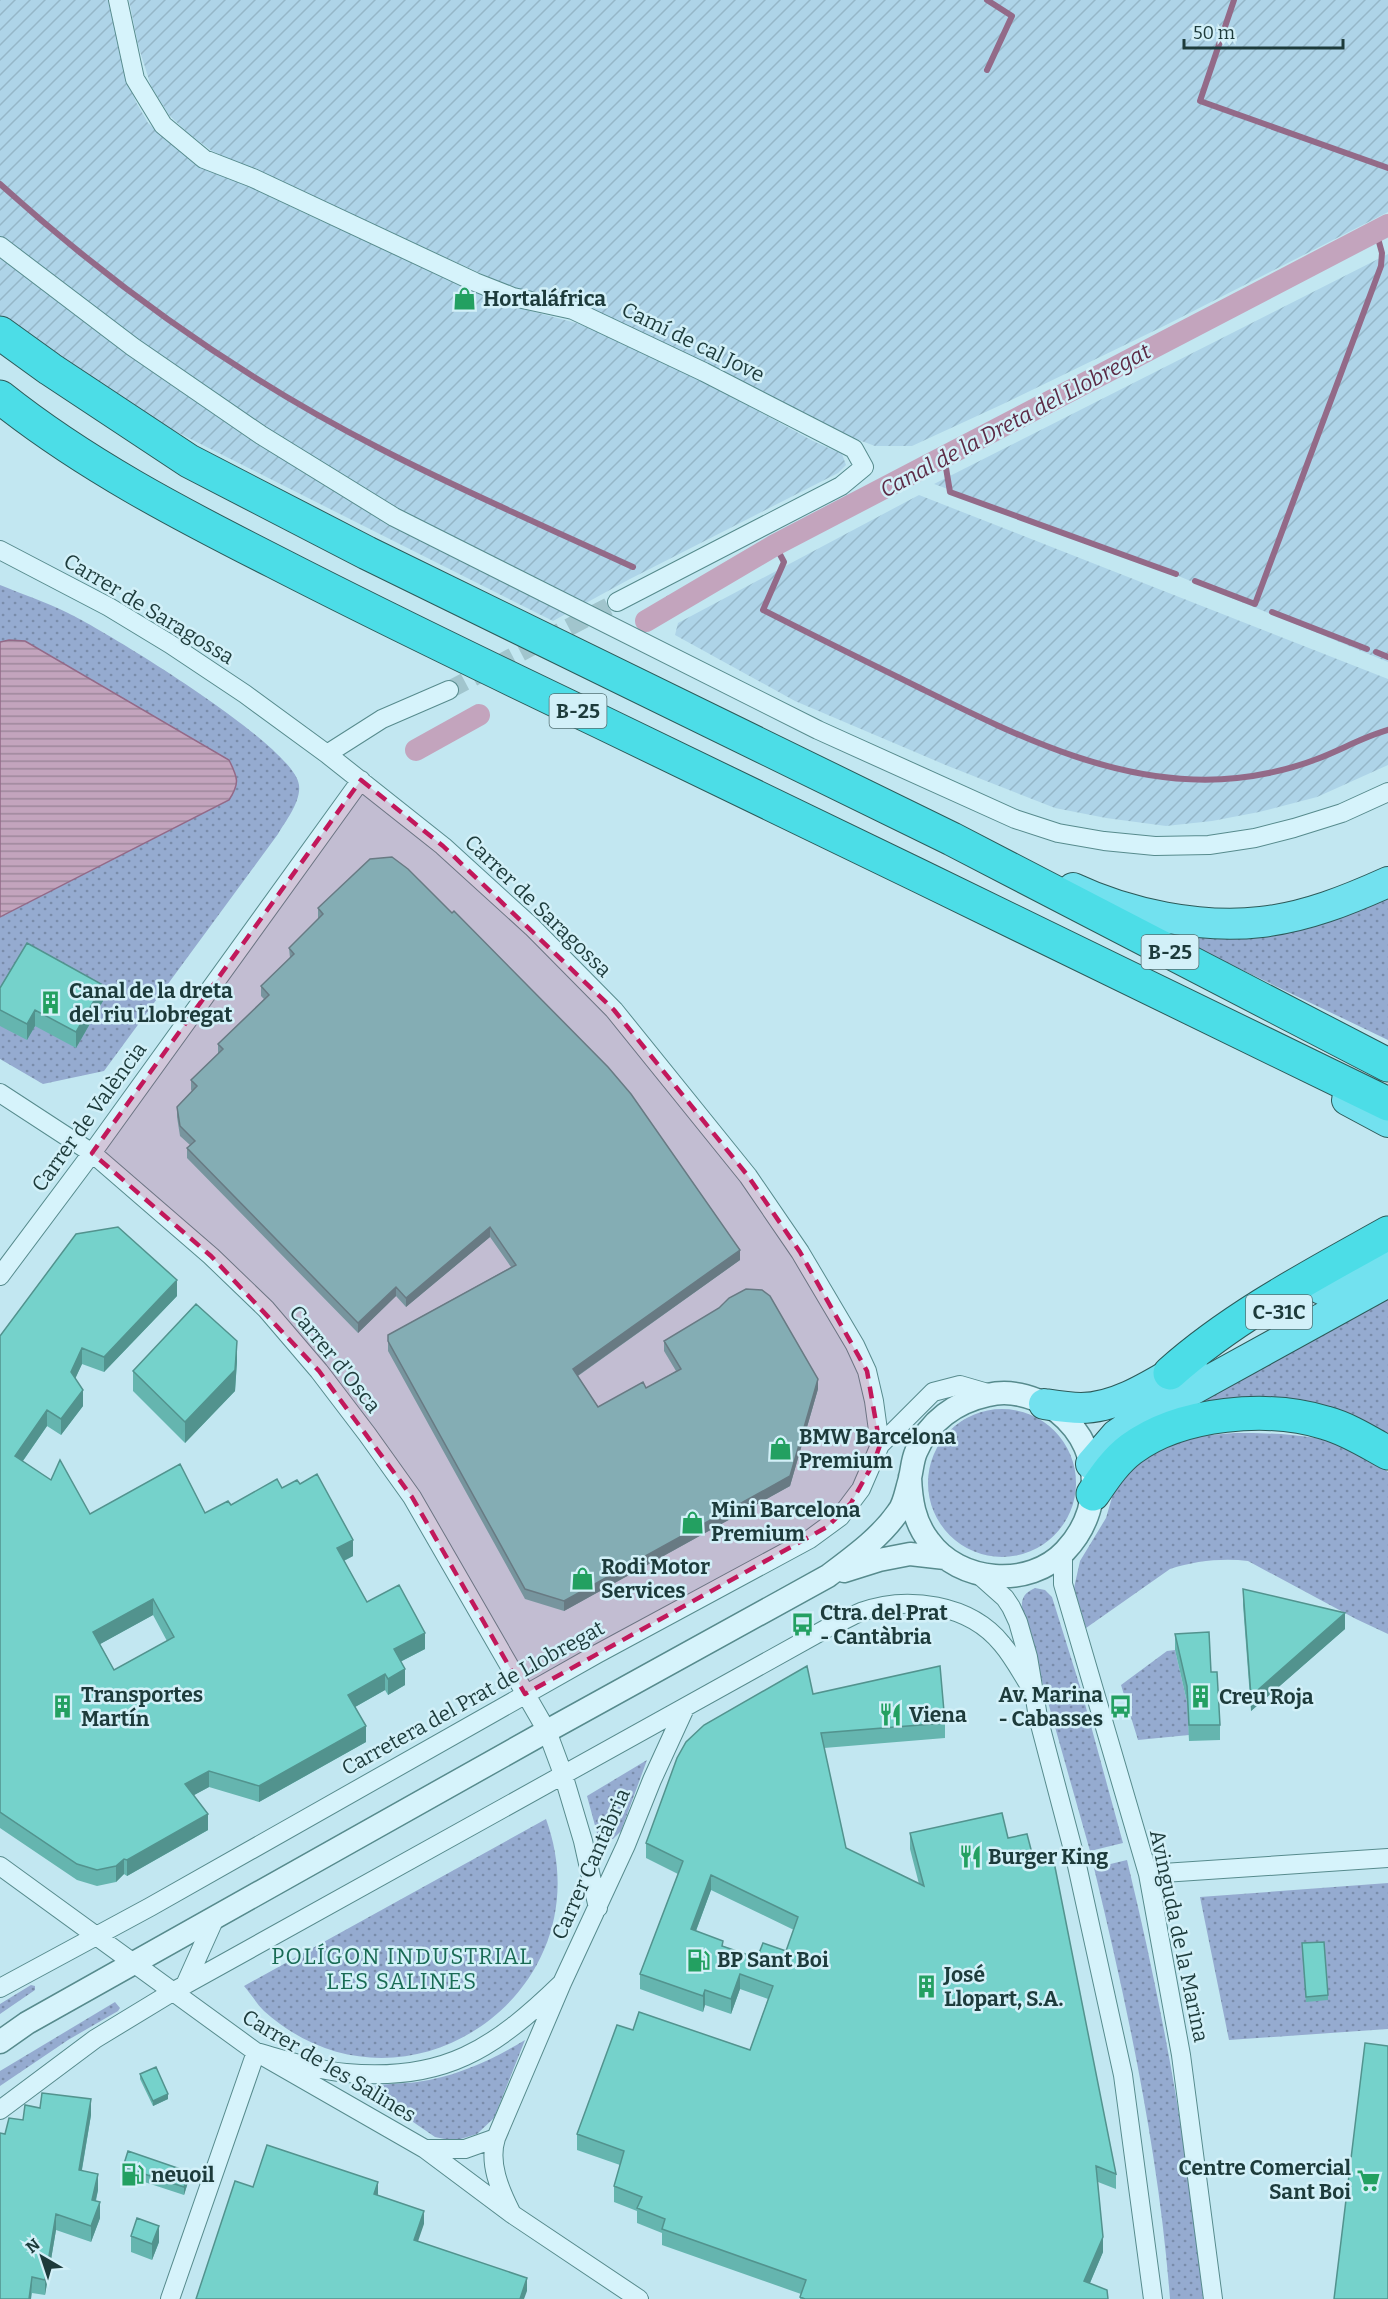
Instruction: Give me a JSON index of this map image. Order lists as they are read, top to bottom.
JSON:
{
  "streets": {
    "highway": ["B-25", "C-31C"],
    "street": [
      "Camí de cal Jove",
      "Carrer de Saragossa",
      "Carrer de València",
      "Carrer d'Osca",
      "Carretera del Prat de Llobregat",
      "Carrer Cantàbria",
      "Avinguda de la Marina",
      "Carrer de les Salines"
    ]
  },
  "crossings": [
    ["Carrer de Saragossa", "Carrer de València"],
    ["Carrer de Saragossa", "Carretera del Prat de Llobregat"],
    ["Carrer de València", "Carrer d'Osca"],
    ["C-31C", "Carretera del Prat de Llobregat"],
    ["C-31C", "Avinguda de la Marina"],
    ["Carrer d'Osca", "Carretera del Prat de Llobregat"],
    ["Carrer d'Osca", "Carrer Cantàbria"],
    ["Carretera del Prat de Llobregat", "Avinguda de la Marina"],
    ["Carretera del Prat de Llobregat", "Carrer de les Salines"],
    ["Carrer Cantàbria", "Carrer de les Salines"]
  ],
  "districts": ["POLÍGON INDUSTRIAL LES SALINES"],
  "water": ["Canal de la Dreta del Llobregat"],
  "places": {
    "shop": [
      "Hortaláfrica",
      "BMW Barcelona Premium",
      "Mini Barcelona Premium",
      "Rodi Motor Services"
    ],
    "building": [
      "Canal de la dreta del riu Llobregat",
      "Creu Roja",
      "Transportes Martín",
      "José Llopart, S.A."
    ],
    "bus stop": ["Ctra. del Prat - Cantàbria", "Av. Marina - Cabasses"],
    "restaurant": ["Viena", "Burger King"],
    "fuel station": ["BP Sant Boi", "neuoil"],
    "supermarket": ["Centre Comercial Sant Boi"]
  },
  "scale_bar": "50 m",
  "north": "top left"
}
